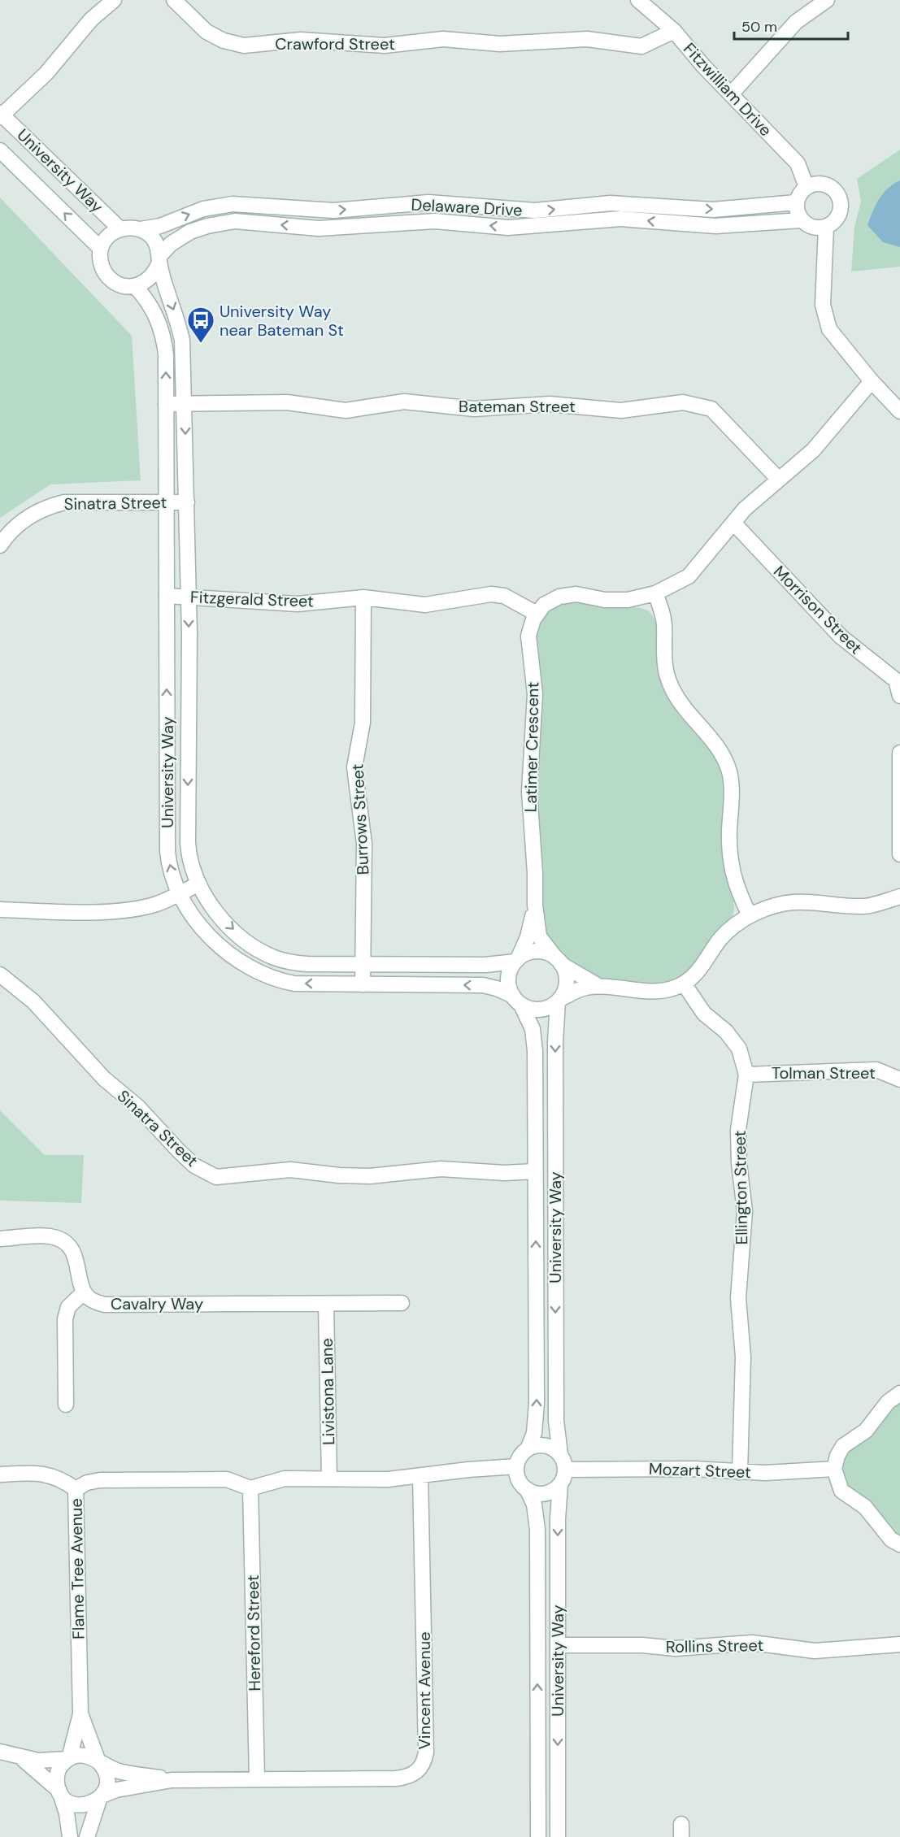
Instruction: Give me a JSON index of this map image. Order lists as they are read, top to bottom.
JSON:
{
  "streets": {
    "street": [
      "Crawford Street",
      "Fitzwilliam Drive",
      "University Way",
      "Delaware Drive",
      "Bateman Street",
      "Sinatra Street",
      "Fitzgerald Street",
      "Morrison Street",
      "Latimer Crescent",
      "Burrows Street",
      "Tolman Street",
      "Ellington Street",
      "Cavalry Way",
      "Livistona Lane",
      "Mozart Street",
      "Flame Tree Avenue",
      "Hereford Street",
      "Rollins Street",
      "Vincent Avenue"
    ]
  },
  "crossings": [
    ["Crawford Street", "Fitzwilliam Drive"],
    ["Fitzwilliam Drive", "Delaware Drive"],
    ["University Way", "Delaware Drive"],
    ["University Way", "Bateman Street"],
    ["University Way", "Sinatra Street"],
    ["University Way", "Fitzgerald Street"],
    ["University Way", "Latimer Crescent"],
    ["University Way", "Burrows Street"],
    ["University Way", "Mozart Street"],
    ["University Way", "Rollins Street"],
    ["Fitzgerald Street", "Latimer Crescent"],
    ["Fitzgerald Street", "Burrows Street"],
    ["Tolman Street", "Ellington Street"],
    ["Ellington Street", "Mozart Street"],
    ["Cavalry Way", "Livistona Lane"],
    ["Flame Tree Avenue", "Hereford Street"],
    ["Flame Tree Avenue", "Vincent Avenue"],
    ["Hereford Street", "Vincent Avenue"]
  ],
  "places": {
    "bus stop": ["University Way near Bateman St"]
  },
  "scale_bar": "50 m"
}
